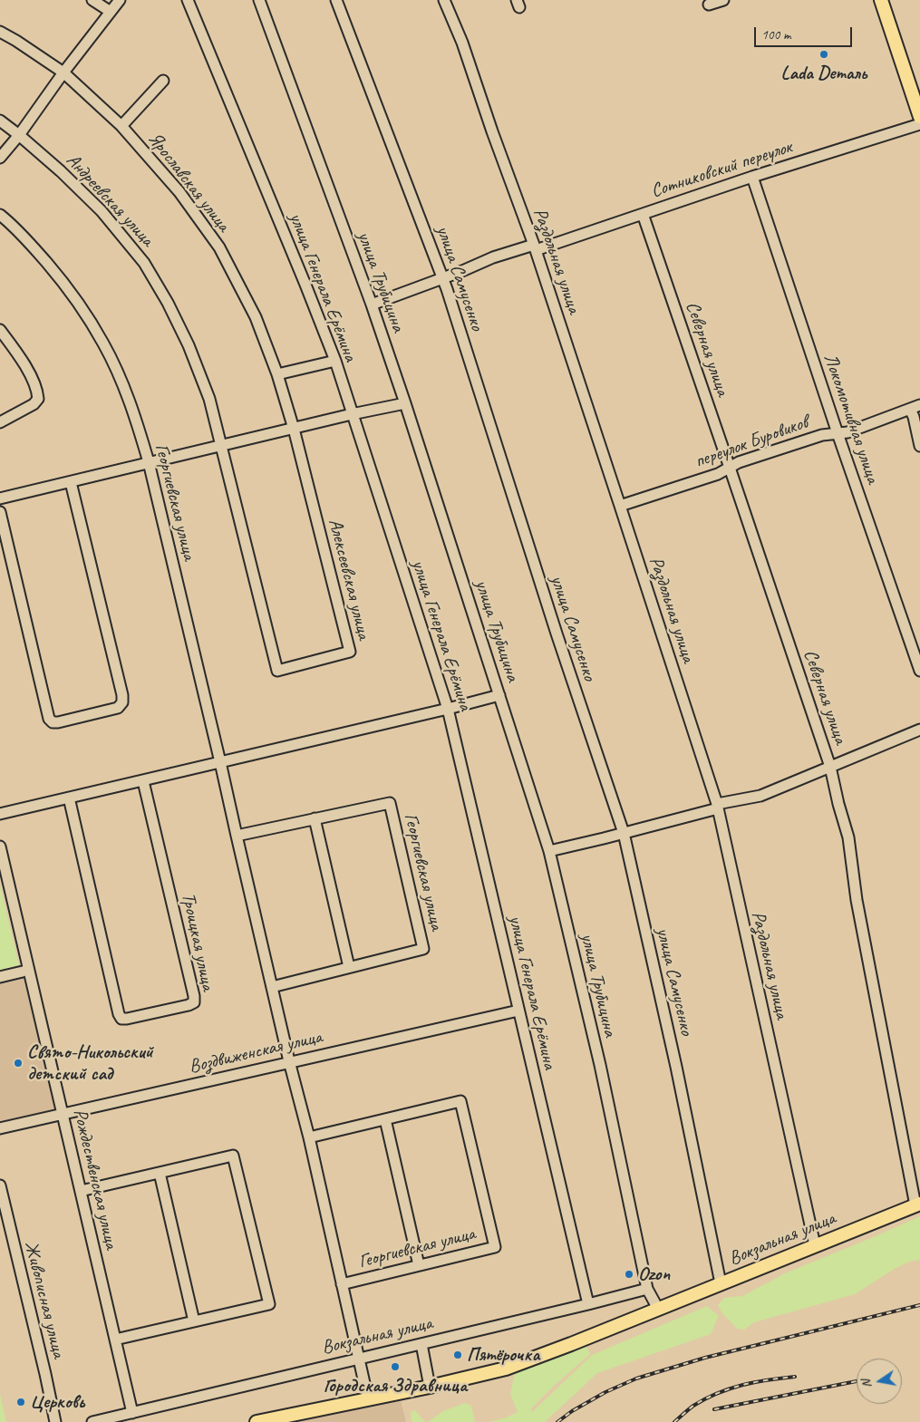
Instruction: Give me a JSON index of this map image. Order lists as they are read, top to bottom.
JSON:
{
  "streets": {
    "main road": ["Вокзальная улица"],
    "street": [
      "Сотниковский переулок",
      "Ярославская улица",
      "Андреевская улица",
      "Раздольная улица",
      "улица Самусенко",
      "улица Трубицина",
      "улица Генерала Ерёмина",
      "Северная улица",
      "Локомотивная улица",
      "переулок Буровиков",
      "Георгиевская улица",
      "Алексеевская улица",
      "Троицкая улица",
      "Воздвиженская улица",
      "Рождественская улица",
      "Живописная улица"
    ]
  },
  "crossings": [
    ["Сотниковский переулок", "Раздольная улица"],
    ["Сотниковский переулок", "улица Самусенко"],
    ["Сотниковский переулок", "улица Трубицина"],
    ["Сотниковский переулок", "Северная улица"],
    ["Сотниковский переулок", "Локомотивная улица"],
    ["Ярославская улица", "Алексеевская улица"],
    ["Андреевская улица", "Алексеевская улица"],
    ["Раздольная улица", "переулок Буровиков"],
    ["Раздольная улица", "Вокзальная улица"],
    ["улица Самусенко", "Вокзальная улица"],
    ["улица Трубицина", "Вокзальная улица"],
    ["улица Генерала Ерёмина", "Воздвиженская улица"],
    ["улица Генерала Ерёмина", "Вокзальная улица"],
    ["Северная улица", "переулок Буровиков"],
    ["Северная улица", "Вокзальная улица"],
    ["Локомотивная улица", "переулок Буровиков"],
    ["Георгиевская улица", "Воздвиженская улица"],
    ["Георгиевская улица", "Вокзальная улица"],
    ["Воздвиженская улица", "Рождественская улица"],
    ["Рождественская улица", "Вокзальная улица"]
  ],
  "places": [
    "Lada Dеталь",
    "Свято-Никольский детский сад",
    "Ozon",
    "Пятёрочка",
    "Городская Здравница",
    "Церковь"
  ],
  "scale_bar": "100 m",
  "north": "left"
}
